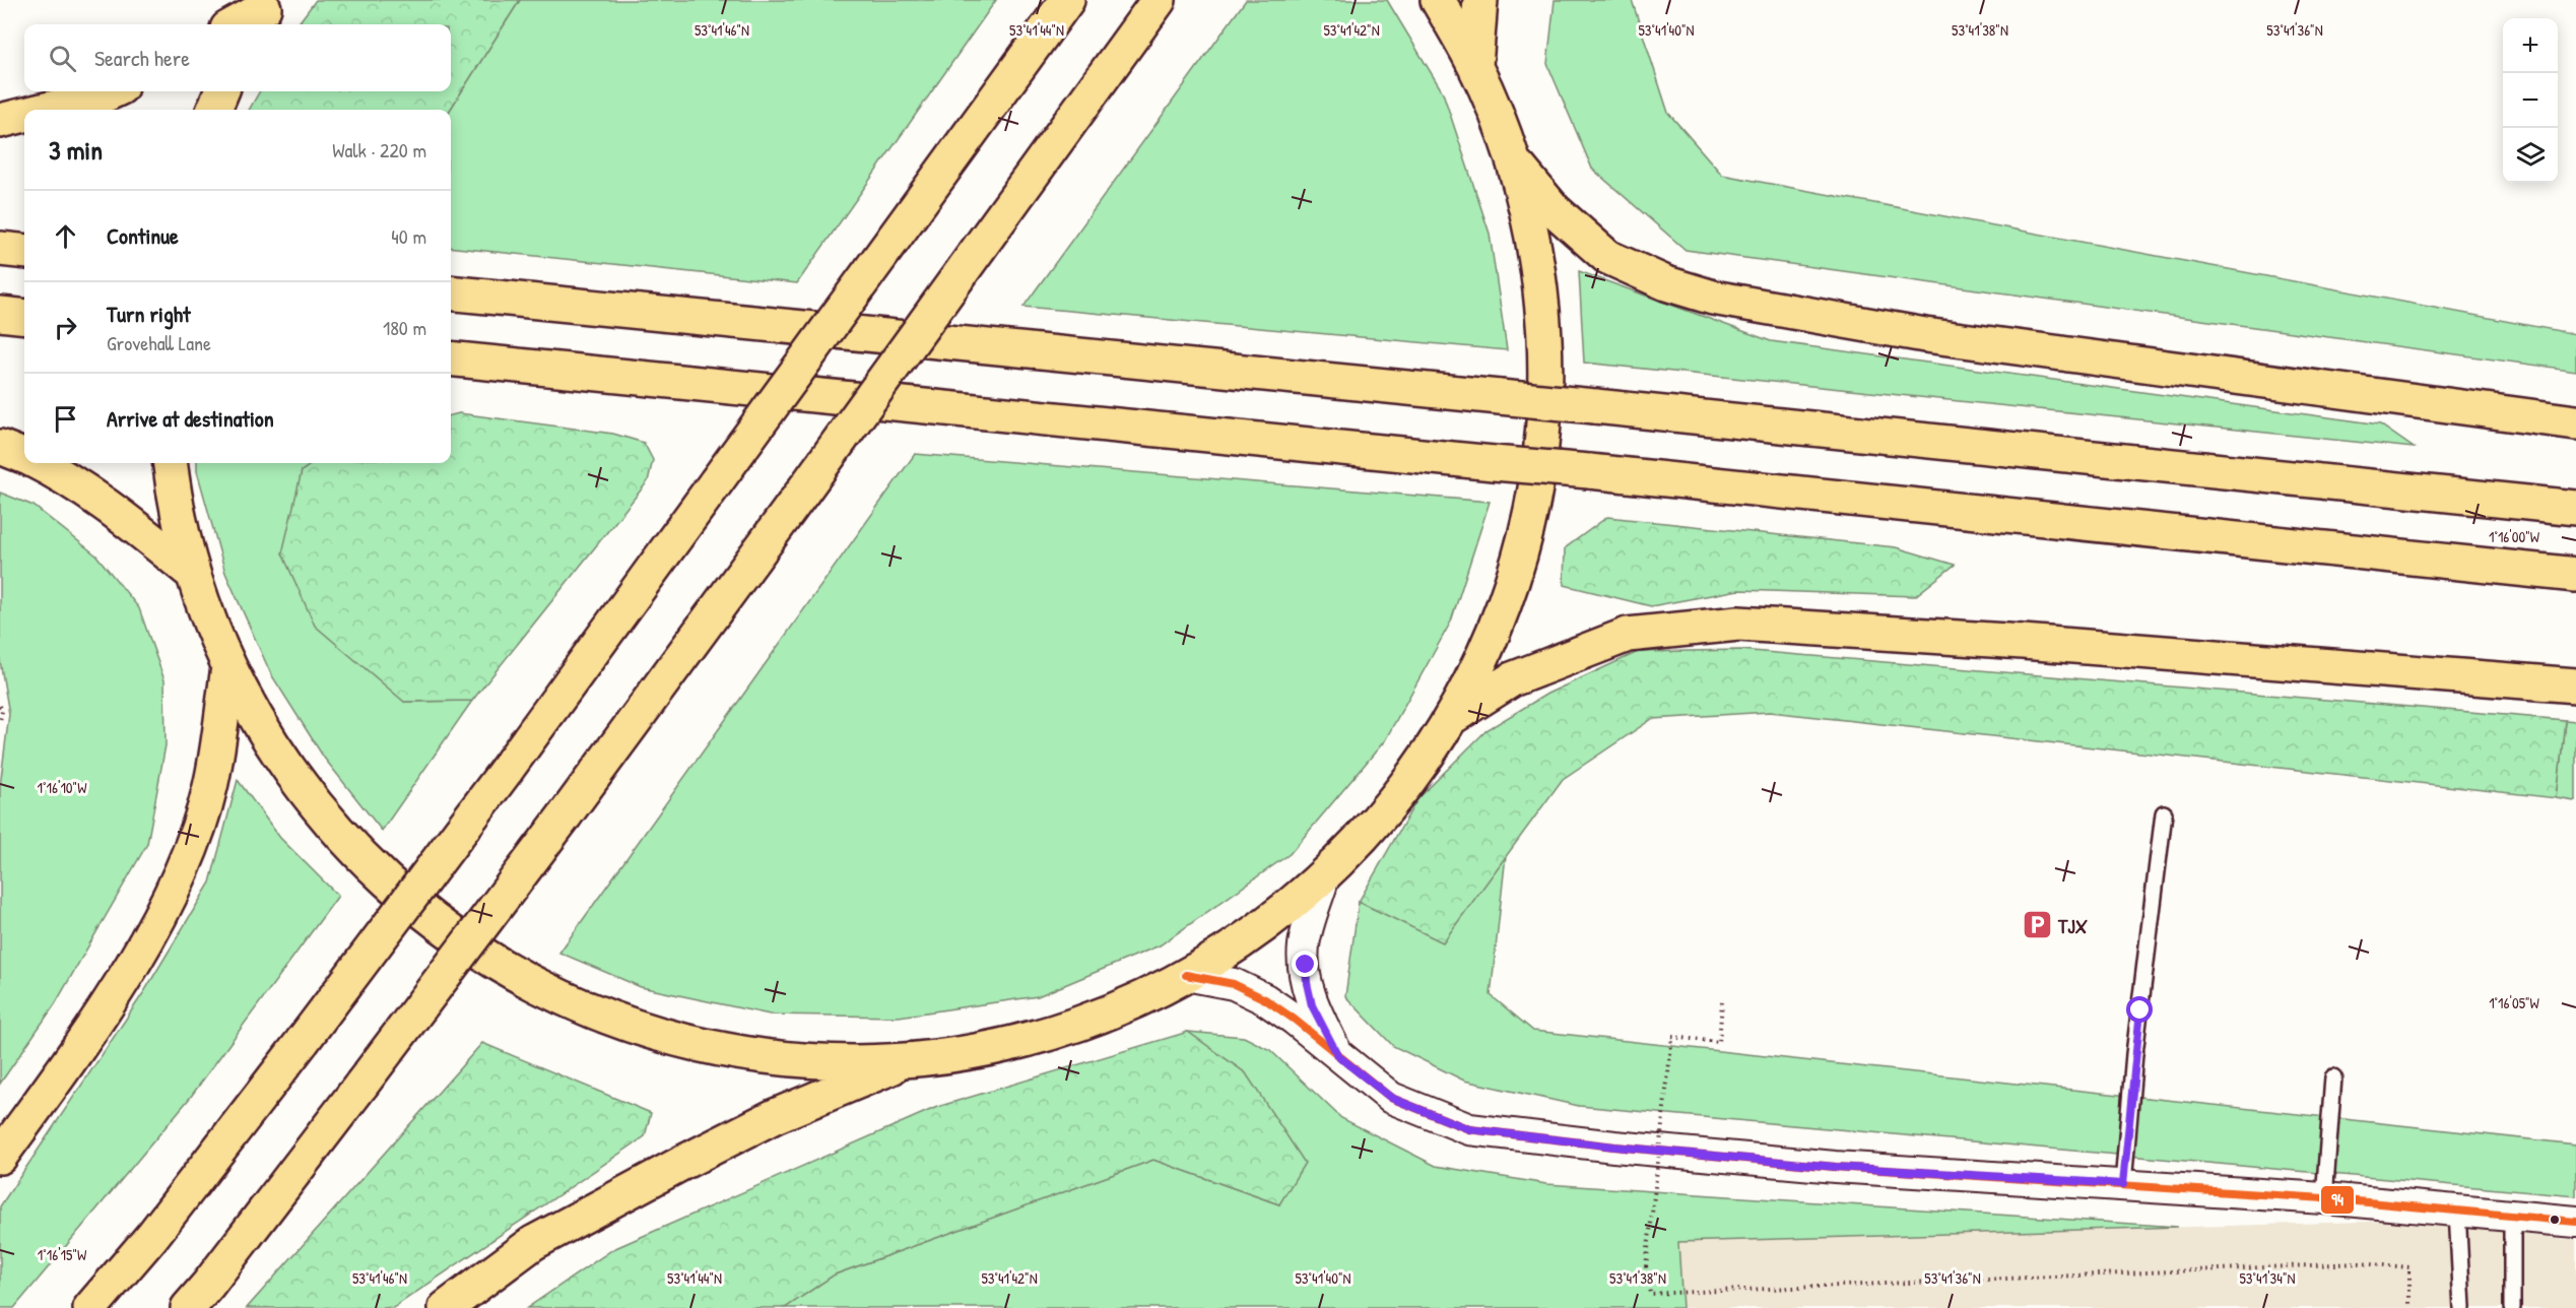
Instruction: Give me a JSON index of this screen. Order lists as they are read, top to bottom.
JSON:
{
  "places": {
    "parking": ["TJX"]
  },
  "lines": ["transit line 94"],
  "page": {
    "map_buttons": ["+", "−"],
    "search": "Search here",
    "heading": ["3 min", "Walk · 220 m"],
    "list": [
      ["Continue", "40 m"],
      ["Turn right", "Grovehall Lane", "180 m"],
      "Arrive at destination"
    ]
  },
  "coordinates": [
    "53°41'40\"N",
    "53°41'46\"N",
    "53°41'44\"N",
    "53°41'42\"N",
    "53°41'38\"N",
    "53°41'36\"N",
    "1°16'00\"W",
    "1°16'10\"W",
    "1°16'05\"W",
    "1°16'15\"W",
    "53°41'34\"N"
  ]
}
